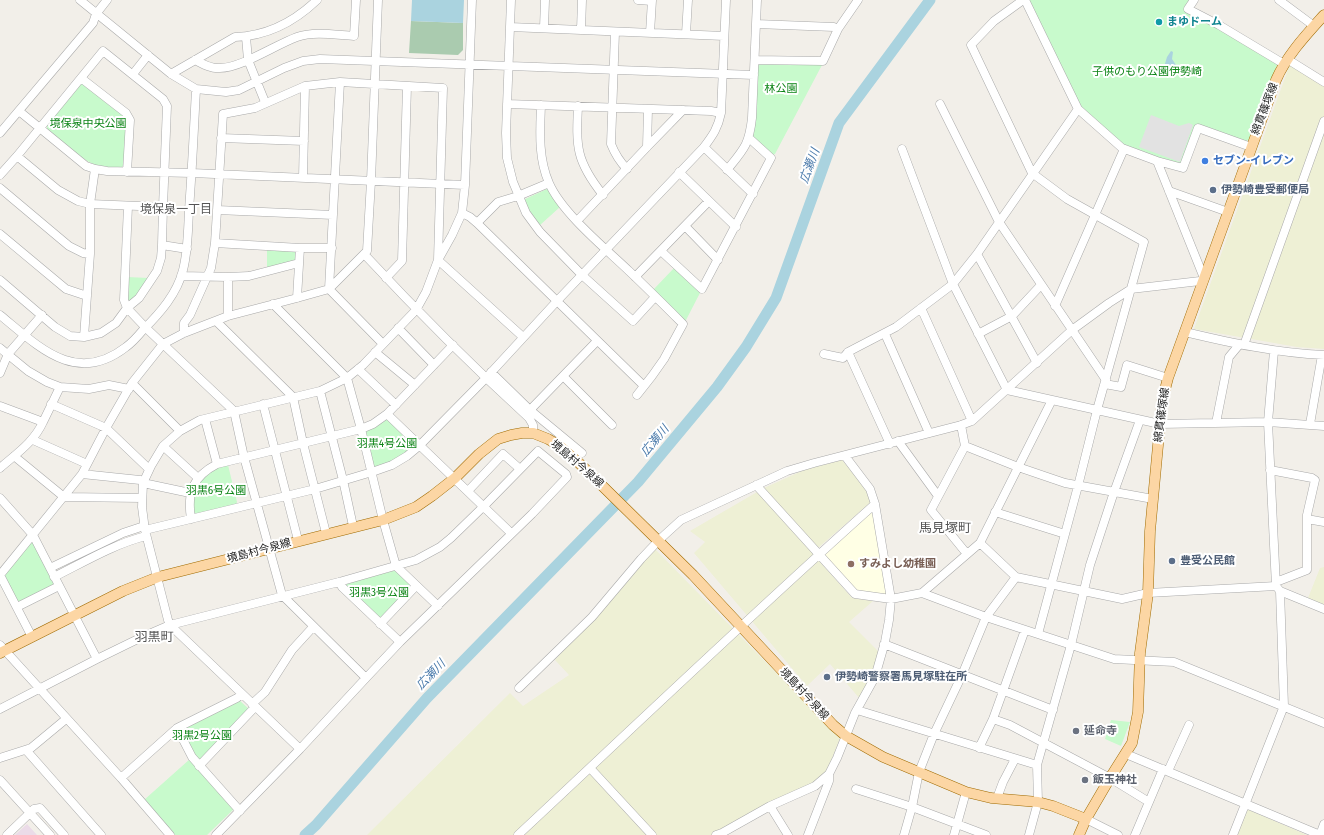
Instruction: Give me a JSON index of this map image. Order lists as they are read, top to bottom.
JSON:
{
  "streets": {
    "main road": ["綿貫篠塚線", "境島村今泉線"]
  },
  "crossings": [
    ["綿貫篠塚線", "境島村今泉線"]
  ],
  "districts": ["境保泉一丁目", "馬見塚町", "羽黒町"],
  "water": ["広瀬川"],
  "parks": [
    "子供のもり公園伊勢崎",
    "林公園",
    "境保泉中央公園",
    "羽黒4号公園",
    "羽黒6号公園",
    "羽黒3号公園",
    "羽黒2号公園"
  ],
  "places": [
    "まゆドーム",
    "セブン-イレブン",
    "伊勢崎豊受郵便局",
    "豊受公民館",
    "すみよし幼稚園",
    "伊勢崎警察署馬見塚駐在所",
    "延命寺",
    "飯玉神社"
  ]
}
